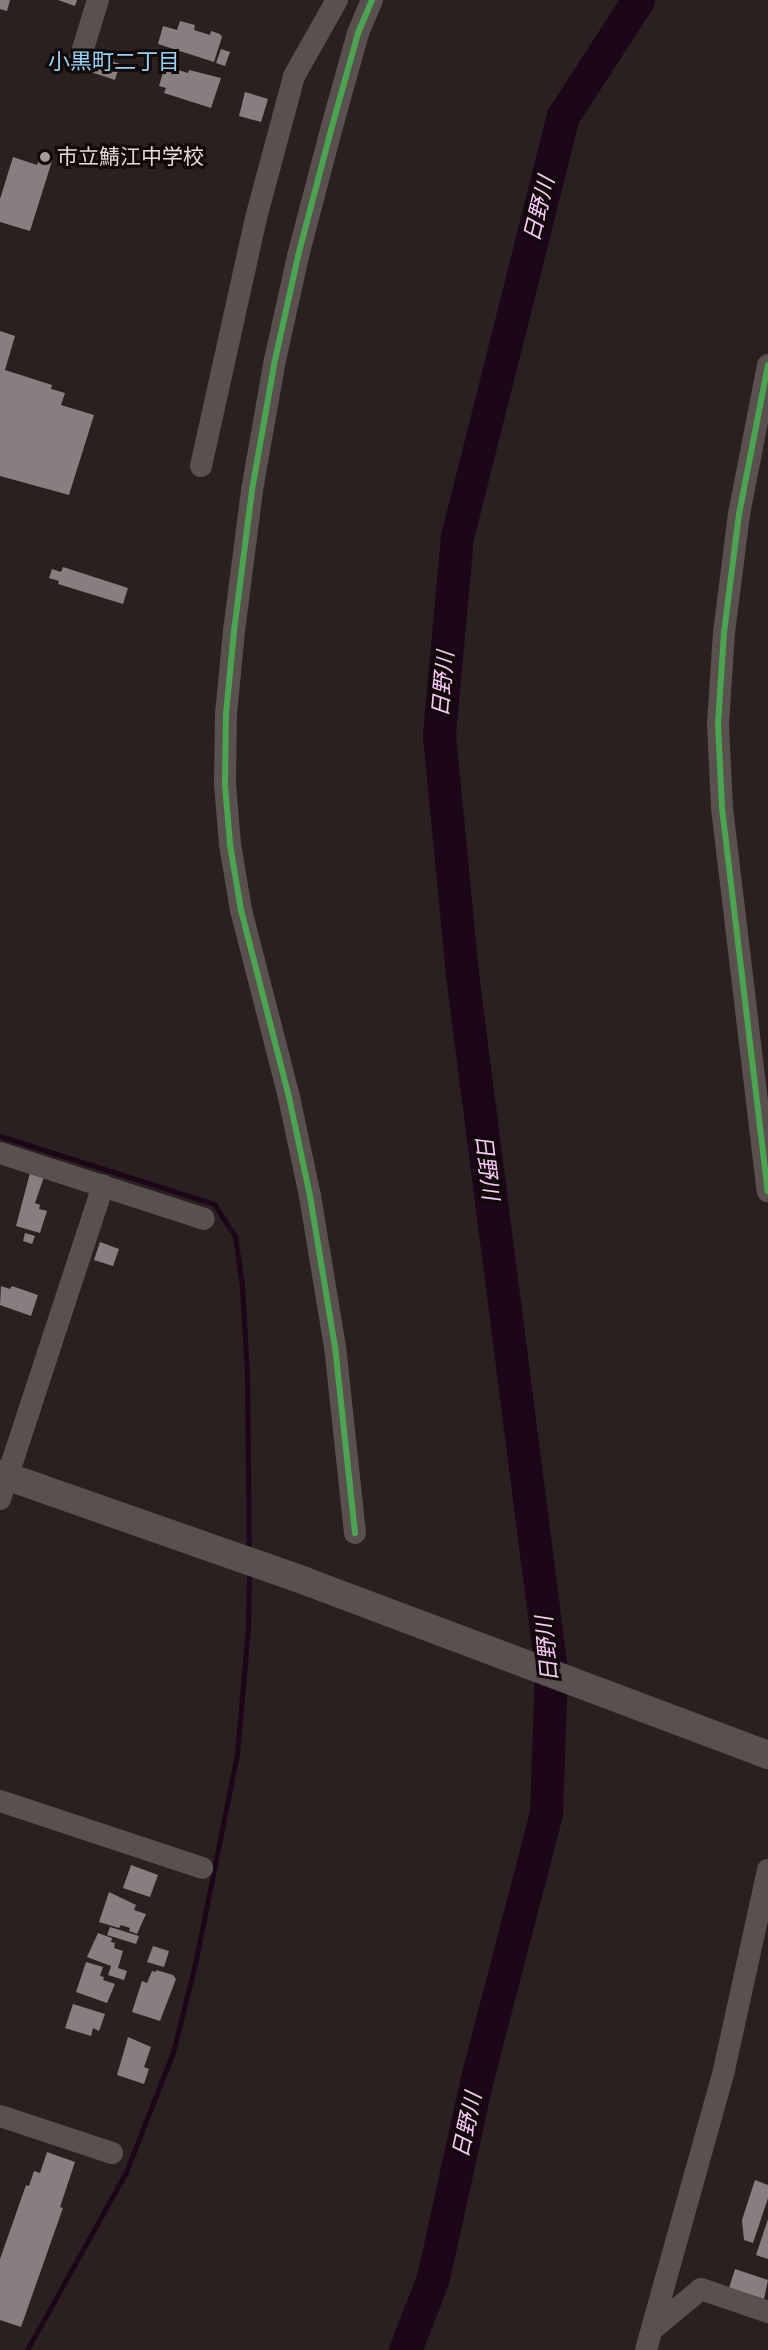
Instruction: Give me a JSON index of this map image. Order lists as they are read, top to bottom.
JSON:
{
  "districts": ["小黒町二丁目"],
  "water": ["日野川"],
  "places": ["市立鯖江中学校"]
}
